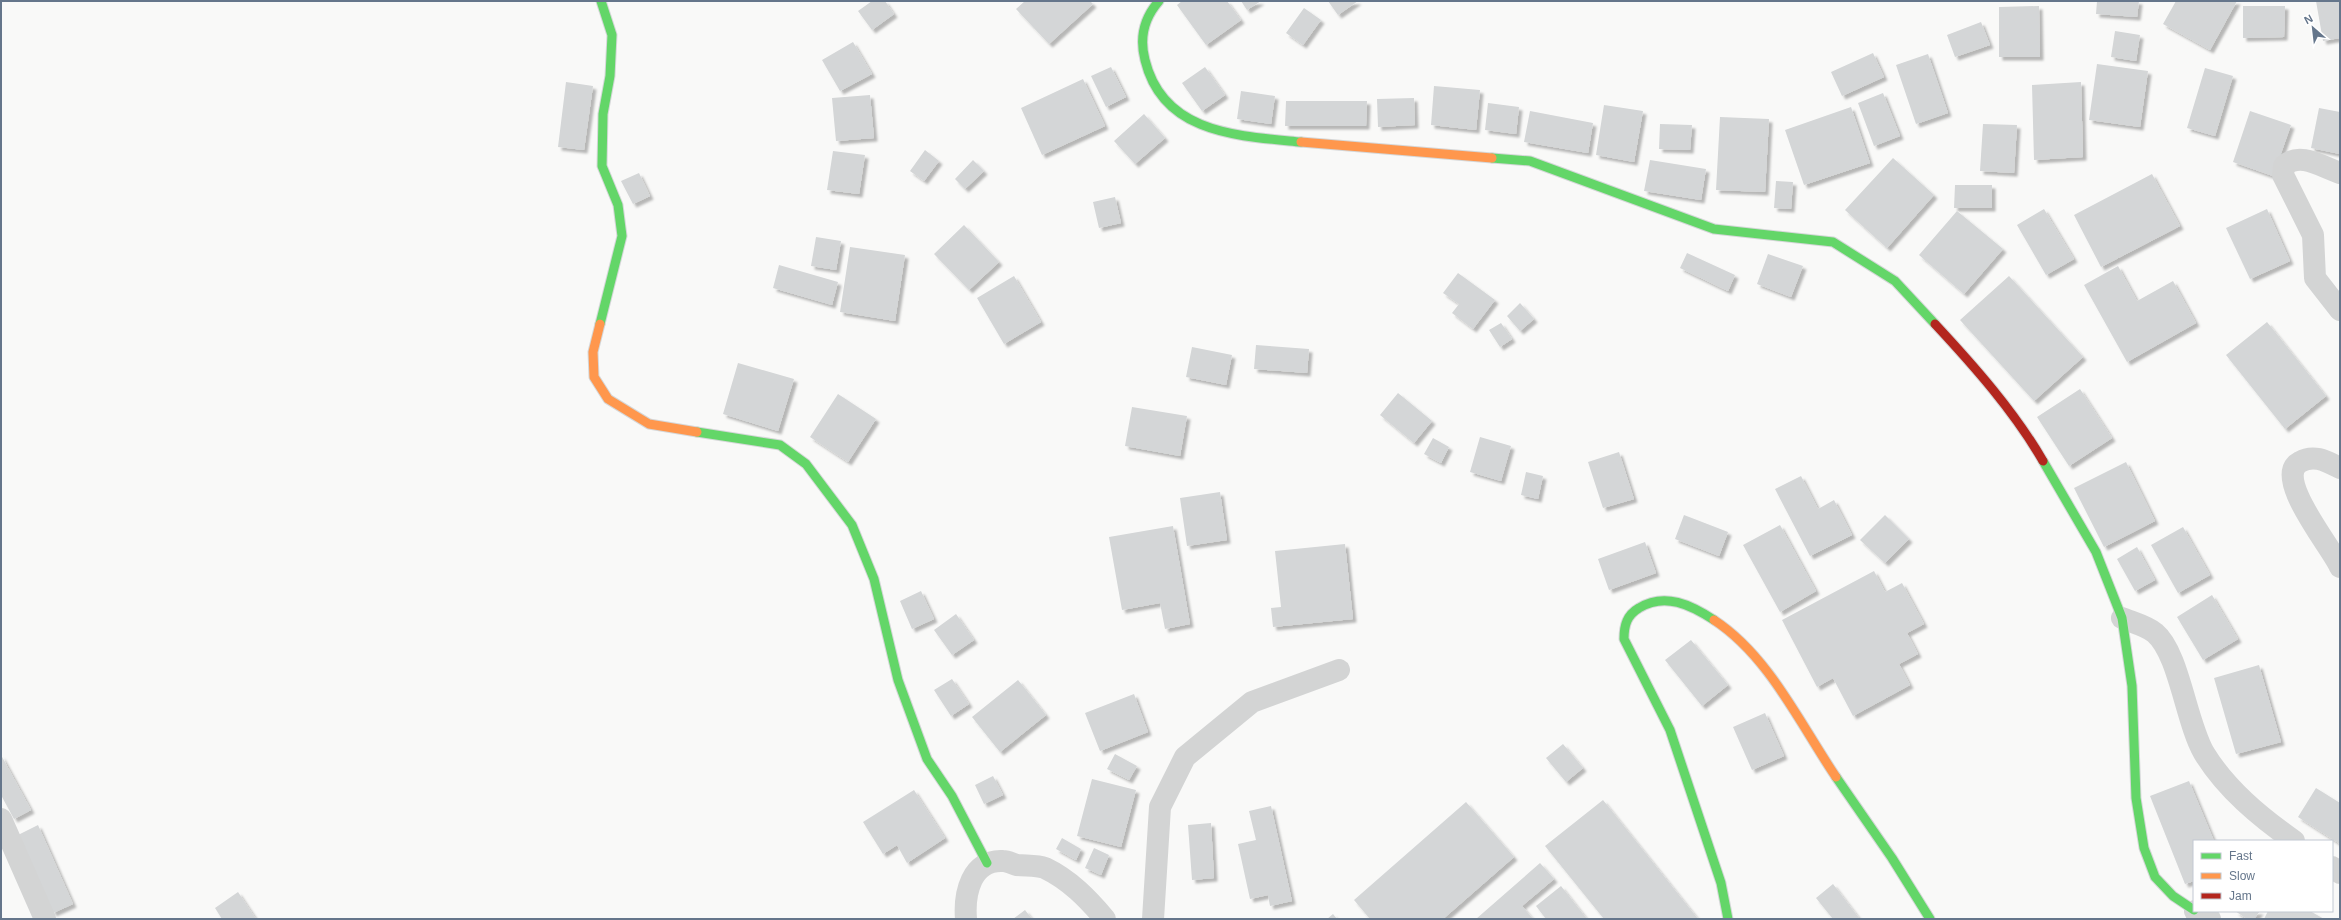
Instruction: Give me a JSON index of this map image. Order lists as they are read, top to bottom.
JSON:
{
  "legend": ["Fast", "Slow", "Jam"],
  "north": "top left"
}
